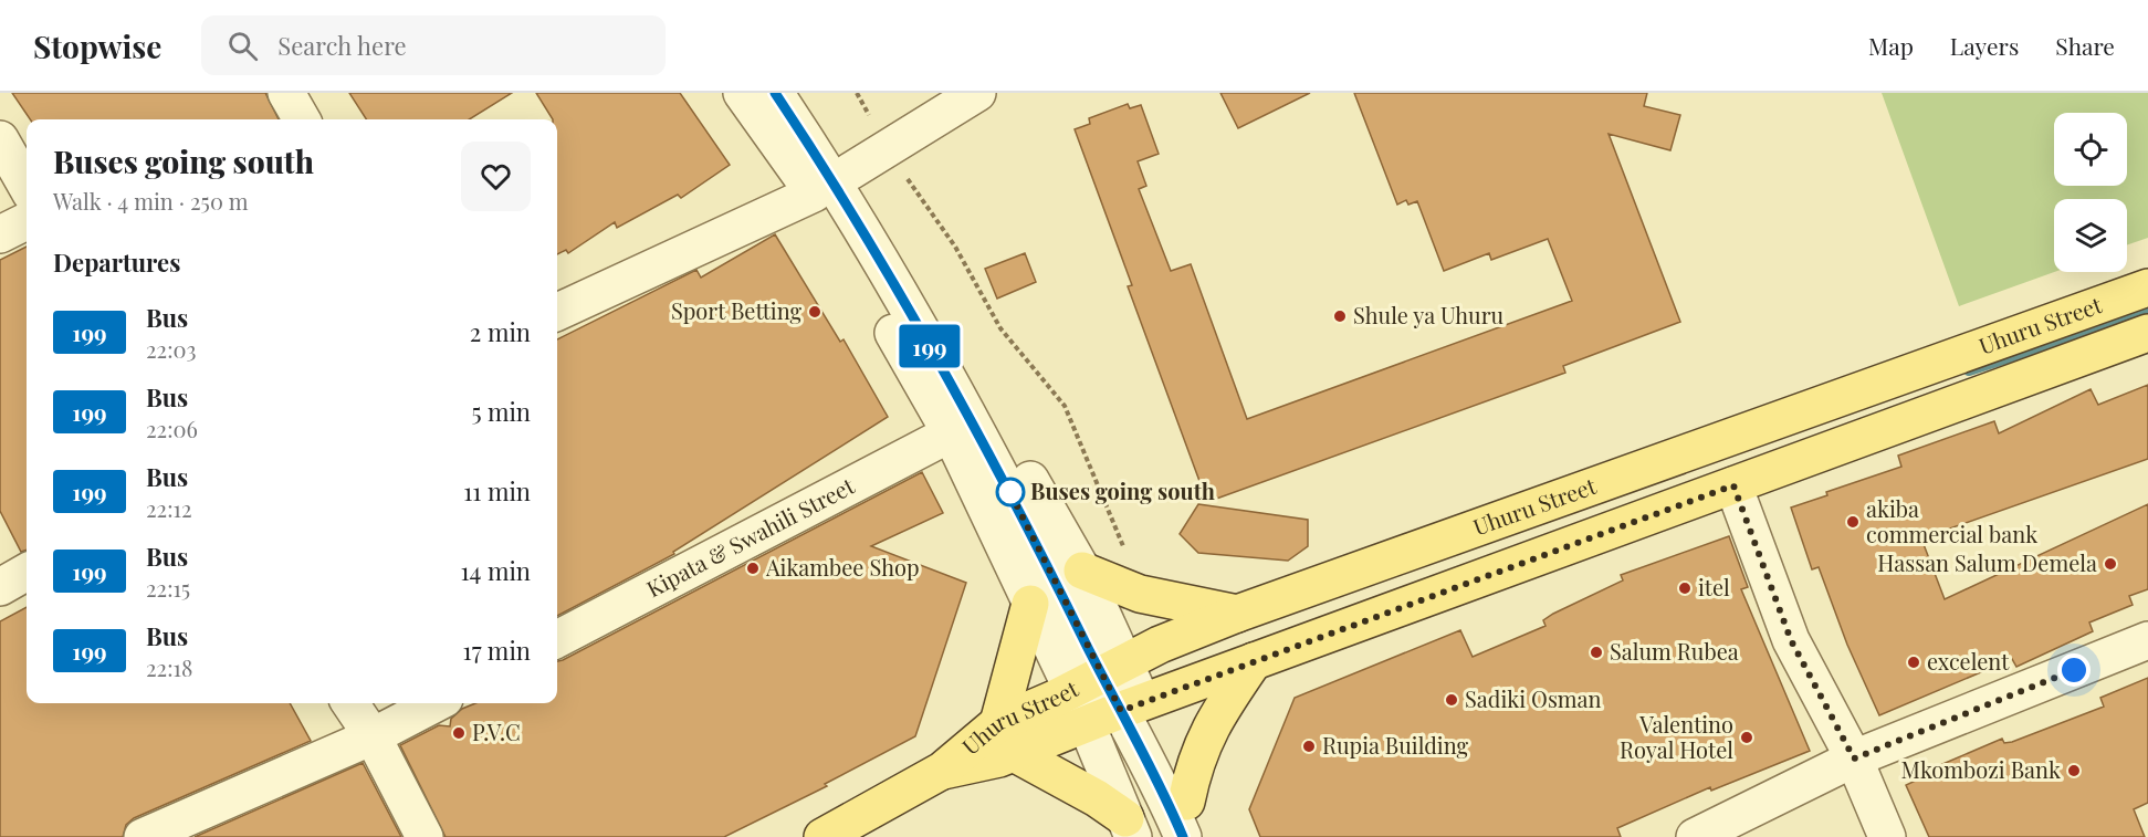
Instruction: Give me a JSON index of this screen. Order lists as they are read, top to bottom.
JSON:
{
  "streets": {
    "main road": ["Uhuru Street"],
    "street": ["Kipata & Swahili Street"]
  },
  "places": [
    "Sport Betting",
    "Shule ya Uhuru",
    "Buses going south",
    "akiba commercial bank",
    "Hassan Salum Demela",
    "Aikambee Shop",
    "itel",
    "Salum Rubea",
    "excelent",
    "Sadiki Osman",
    "P.V.C",
    "Valentino Royal Hotel",
    "Rupia Building",
    "Mkombozi Bank"
  ],
  "lines": ["bus line 199"],
  "page": {
    "header": "Stopwise",
    "search": "Search here",
    "nav": ["Map", "Layers", "Share"],
    "on_map": "199",
    "heading": [
      ["Buses going south", "Walk · 4 min · 250 m"],
      "Departures"
    ],
    "list": [
      {
        "mark": "199",
        "name": "Bus",
        "note": "22:03",
        "value": "2 min"
      },
      {
        "mark": "199",
        "name": "Bus",
        "note": "22:06",
        "value": "5 min"
      },
      {
        "mark": "199",
        "name": "Bus",
        "note": "22:12",
        "value": "11 min"
      },
      {
        "mark": "199",
        "name": "Bus",
        "note": "22:15",
        "value": "14 min"
      },
      {
        "mark": "199",
        "name": "Bus",
        "note": "22:18",
        "value": "17 min"
      }
    ]
  }
}
